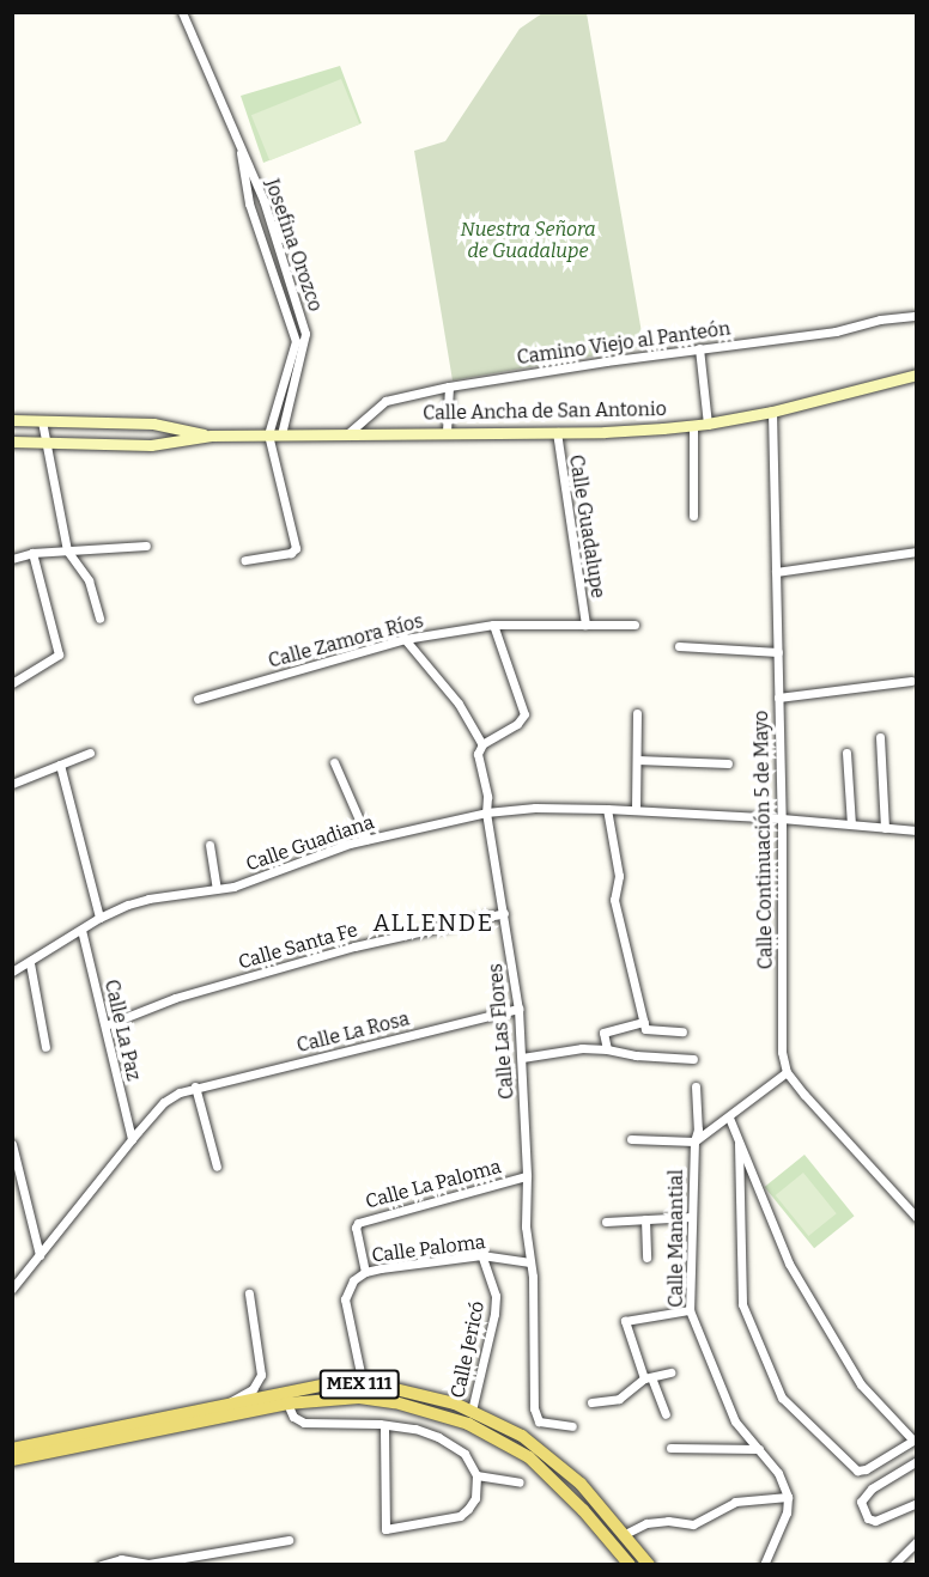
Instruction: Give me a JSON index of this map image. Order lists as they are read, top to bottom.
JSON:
{
  "streets": {
    "main road": ["Calle Ancha de San Antonio", "MEX 111"],
    "street": [
      "Josefina Orozco",
      "Camino Viejo al Panteón",
      "Calle Guadalupe",
      "Calle Zamora Ríos",
      "Calle Continuación 5 de Mayo",
      "Calle Guadiana",
      "Calle Santa Fe",
      "Calle La Paz",
      "Calle Las Flores",
      "Calle La Rosa",
      "Calle La Paloma",
      "Calle Manantial",
      "Calle Paloma",
      "Calle Jericó"
    ]
  },
  "crossings": [
    ["Josefina Orozco", "Calle Ancha de San Antonio"],
    ["Camino Viejo al Panteón", "Calle Ancha de San Antonio"],
    ["Calle Ancha de San Antonio", "Calle Guadalupe"],
    ["Calle Ancha de San Antonio", "Calle Continuación 5 de Mayo"],
    ["Calle Guadalupe", "Calle Zamora Ríos"],
    ["Calle Continuación 5 de Mayo", "Calle Guadiana"],
    ["Calle Continuación 5 de Mayo", "Calle Manantial"],
    ["Calle Guadiana", "Calle La Paz"],
    ["Calle Guadiana", "Calle Las Flores"],
    ["Calle Santa Fe", "Calle La Paz"],
    ["Calle Santa Fe", "Calle Las Flores"],
    ["Calle La Paz", "Calle La Rosa"],
    ["Calle Las Flores", "Calle La Rosa"],
    ["Calle Las Flores", "Calle La Paloma"],
    ["Calle Las Flores", "Calle Paloma"],
    ["Calle La Paloma", "Calle Paloma"],
    ["Calle Paloma", "Calle Jericó"],
    ["Calle Paloma", "MEX 111"],
    ["Calle Jericó", "MEX 111"]
  ],
  "districts": ["ALLENDE"],
  "parks": ["Nuestra Señora de Guadalupe"]
}
